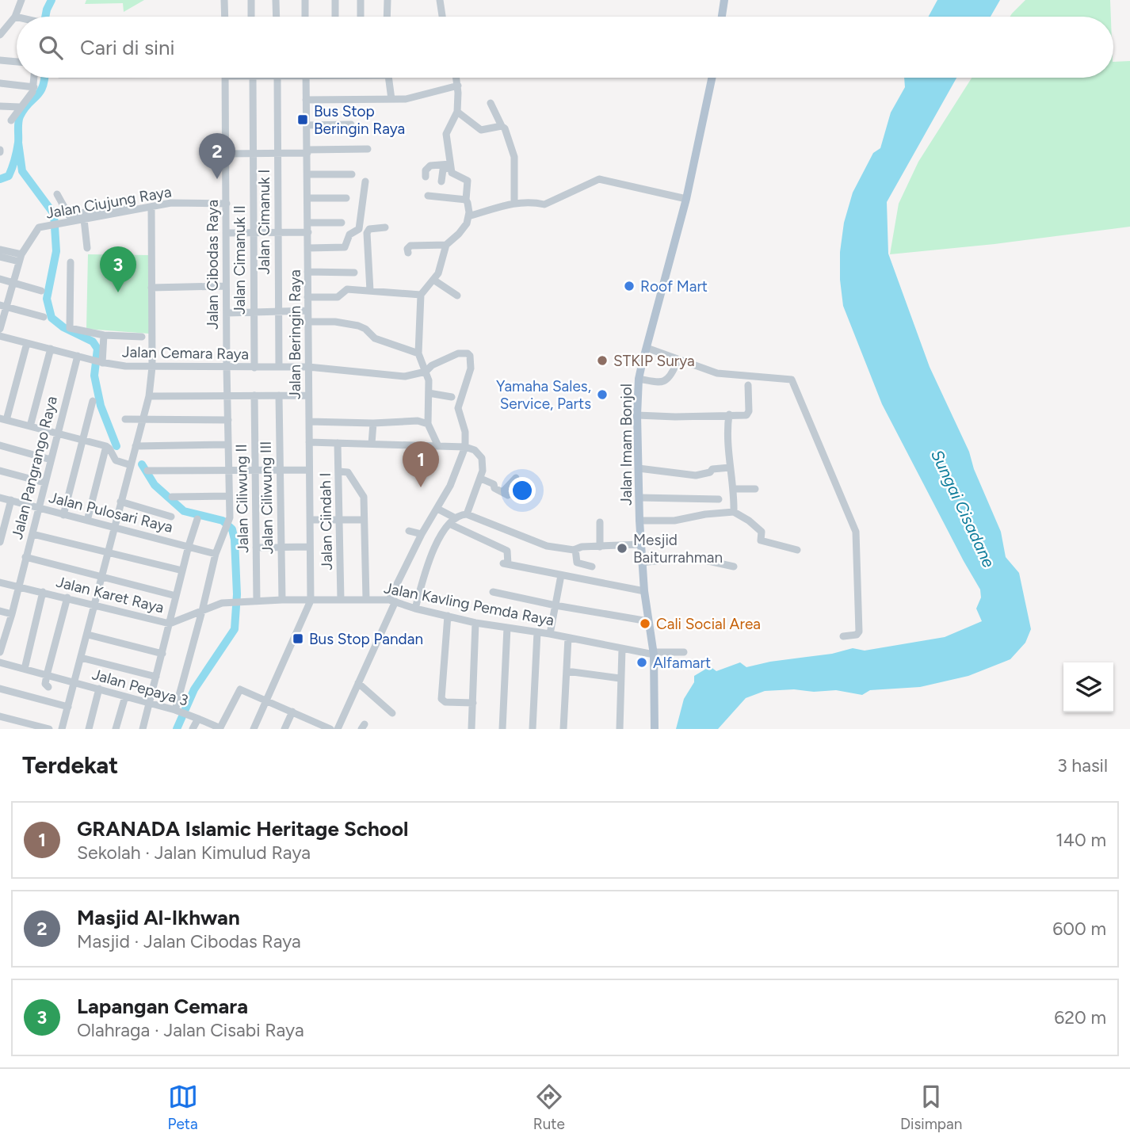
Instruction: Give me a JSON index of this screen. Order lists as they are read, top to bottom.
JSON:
{
  "streets": {
    "main road": ["Jalan Imam Bonjol"],
    "street": [
      "Jalan Ciujung Raya",
      "Jalan Cimanuk I",
      "Jalan Cimanuk II",
      "Jalan Cibodas Raya",
      "Jalan Beringin Raya",
      "Jalan Cemara Raya",
      "Jalan Pangrango Raya",
      "Jalan Ciliwung III",
      "Jalan Ciliwung II",
      "Jalan Pulosari Raya",
      "Jalan Ciindah I",
      "Jalan Karet Raya",
      "Jalan Kavling Pemda Raya",
      "Jalan Pepaya 3"
    ]
  },
  "crossings": [
    ["Jalan Ciujung Raya", "Jalan Cibodas Raya"],
    ["Jalan Ciujung Raya", "Jalan Cemara Raya"],
    ["Jalan Cimanuk I", "Jalan Cemara Raya"],
    ["Jalan Cimanuk II", "Jalan Cemara Raya"],
    ["Jalan Cibodas Raya", "Jalan Cemara Raya"],
    ["Jalan Cibodas Raya", "Jalan Pulosari Raya"],
    ["Jalan Beringin Raya", "Jalan Cemara Raya"],
    ["Jalan Beringin Raya", "Jalan Karet Raya"],
    ["Jalan Beringin Raya", "Jalan Kavling Pemda Raya"],
    ["Jalan Cemara Raya", "Jalan Pangrango Raya"],
    ["Jalan Imam Bonjol", "Jalan Kavling Pemda Raya"],
    ["Jalan Pangrango Raya", "Jalan Pulosari Raya"],
    ["Jalan Pangrango Raya", "Jalan Karet Raya"],
    ["Jalan Ciliwung III", "Jalan Karet Raya"],
    ["Jalan Ciliwung II", "Jalan Karet Raya"],
    ["Jalan Ciindah I", "Jalan Kavling Pemda Raya"],
    ["Jalan Karet Raya", "Jalan Kavling Pemda Raya"]
  ],
  "water": ["Sungai Cisadane"],
  "places": {
    "transit": ["Bus Stop Beringin Raya", "Bus Stop Pandan"],
    "other": [
      "Roof Mart",
      "STKIP Surya",
      "Yamaha Sales, Service, Parts",
      "Mesjid Baiturrahman",
      "Cali Social Area",
      "Alfamart"
    ]
  },
  "page": {
    "search": "Cari di sini",
    "pins": ["2", "3", "1"],
    "heading": ["Terdekat", "3 hasil"],
    "list": [
      {
        "mark": "1",
        "name": "GRANADA Islamic Heritage School",
        "note": "Sekolah · Jalan Kimulud Raya",
        "value": "140 m"
      },
      {
        "mark": "2",
        "name": "Masjid Al-Ikhwan",
        "note": "Masjid · Jalan Cibodas Raya",
        "value": "600 m"
      },
      {
        "mark": "3",
        "name": "Lapangan Cemara",
        "note": "Olahraga · Jalan Cisabi Raya",
        "value": "620 m"
      }
    ],
    "nav": ["Peta", "Rute", "Disimpan"]
  }
}
